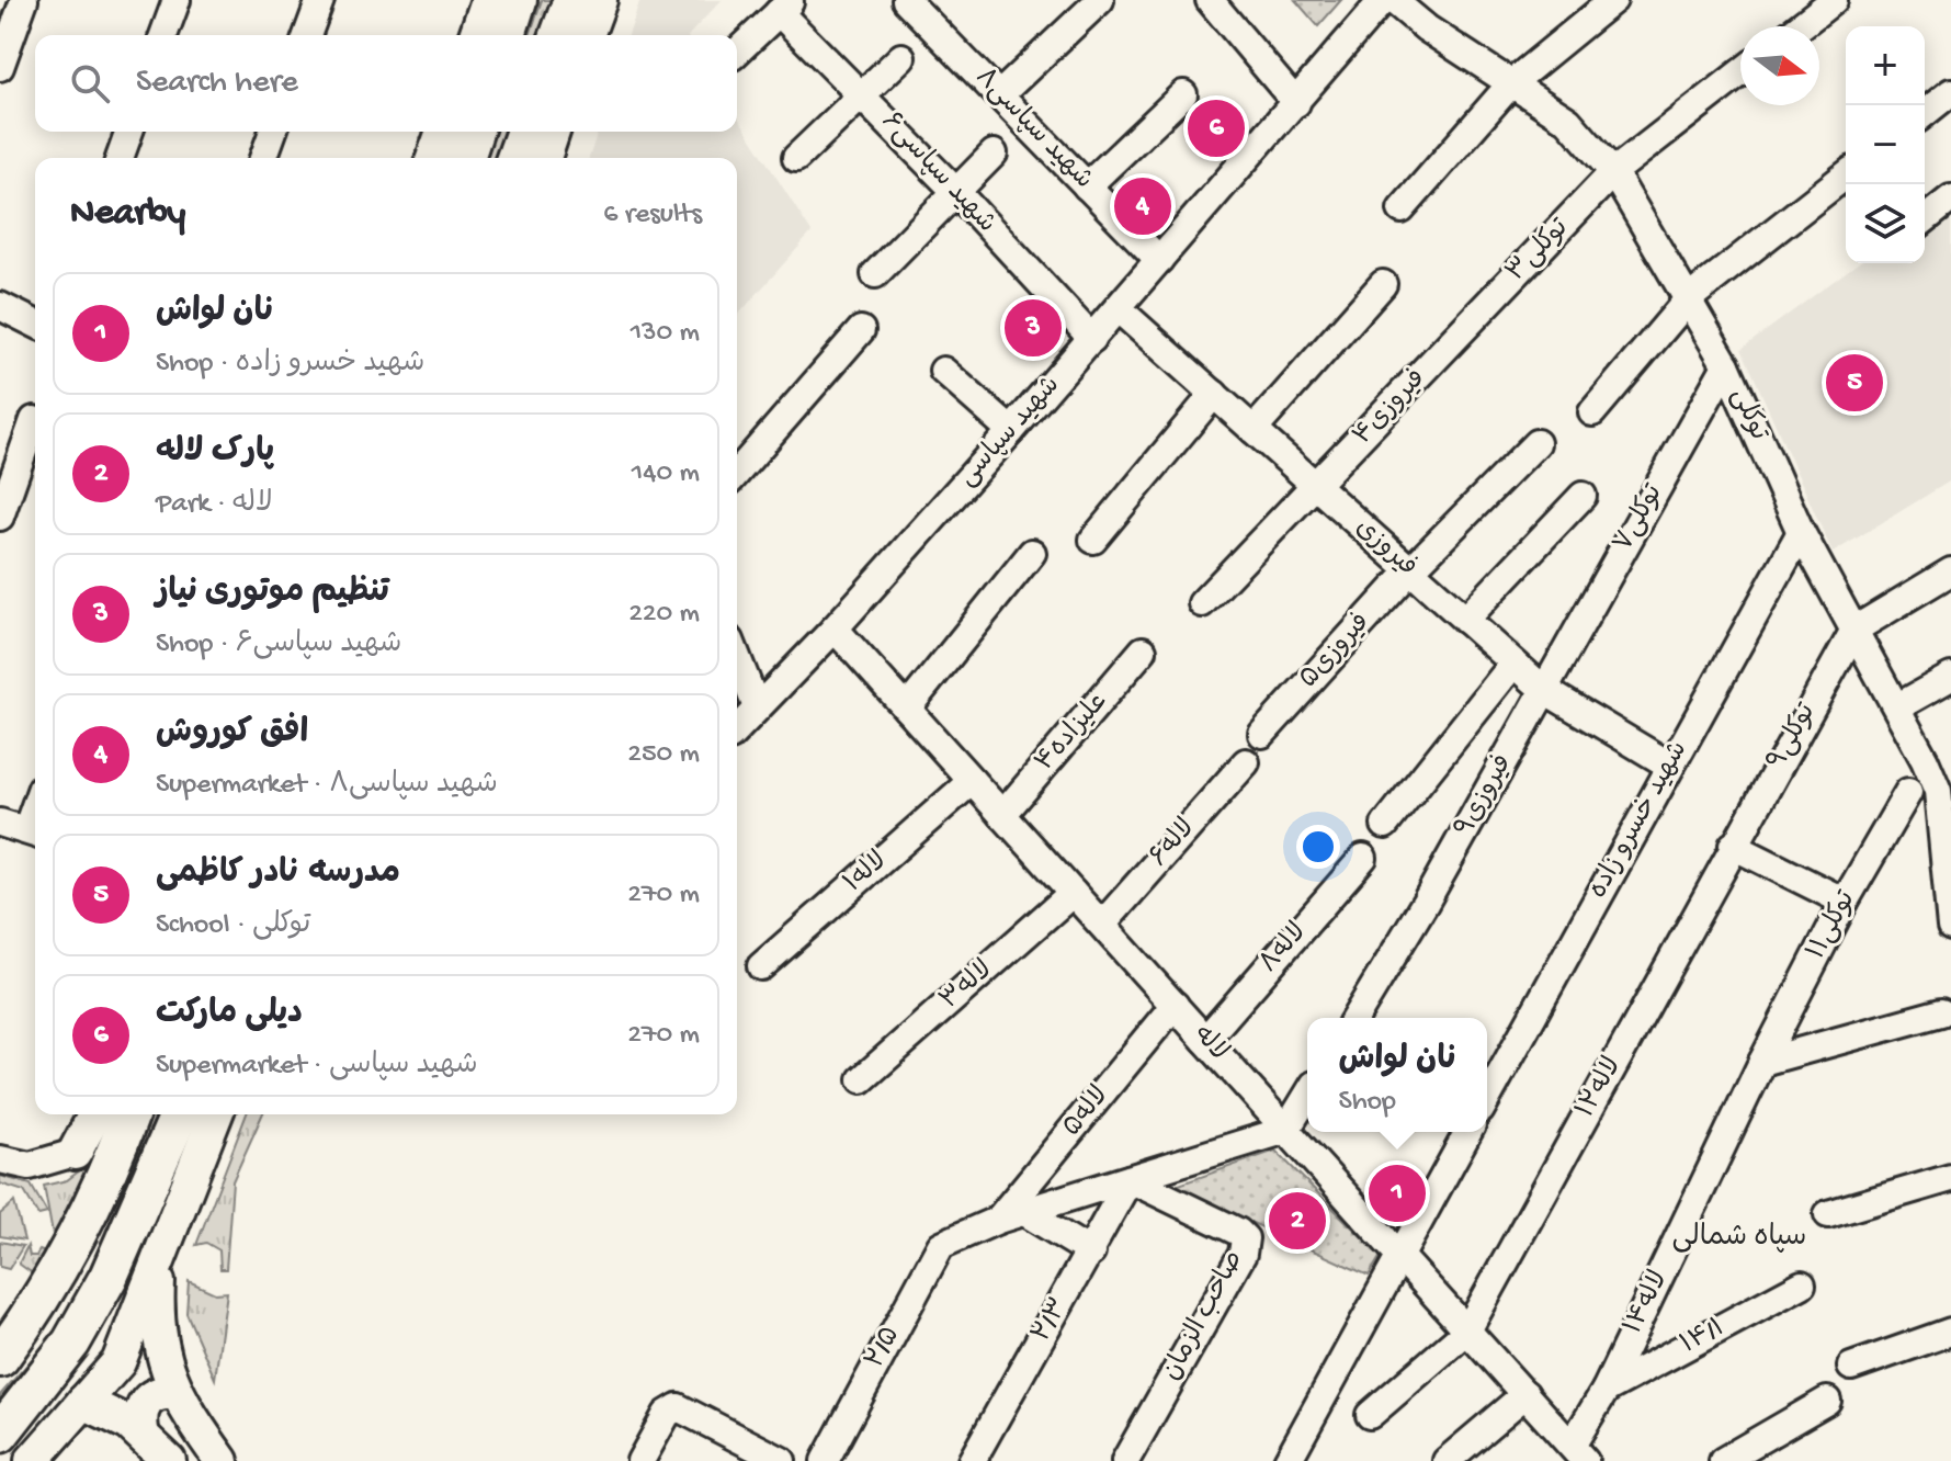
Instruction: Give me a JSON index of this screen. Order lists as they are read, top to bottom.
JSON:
{
  "streets": {
    "street": [
      "شهید سپاسی۸",
      "شهید سپاسی۶",
      "توکلی۳",
      "۴فیروزی",
      "توکلی",
      "شهید سپاسی",
      "۷توکلی",
      "فیروزی",
      "فیروزی۵",
      "علیزاده۴",
      "توکلی۹",
      "فیروزی۹",
      "شهید خسرو زاده",
      "۶لاله",
      "۱لاله",
      "توکلی۱۱",
      "لاله۸",
      "۳لاله",
      "لاله",
      "لاله۱۲",
      "لاله۵",
      "لاله۱۴",
      "صاحب الزمان",
      "۲/۳",
      "۱۴/۱",
      "۲/۵"
    ]
  },
  "crossings": [
    ["شهید سپاسی۸", "شهید سپاسی"],
    ["شهید سپاسی۶", "شهید سپاسی"],
    ["توکلی۳", "۴فیروزی"],
    ["توکلی۳", "توکلی"],
    ["۴فیروزی", "فیروزی"],
    ["توکلی", "۷توکلی"],
    ["توکلی", "توکلی۹"],
    ["توکلی", "شهید خسرو زاده"],
    ["شهید سپاسی", "فیروزی"],
    ["شهید سپاسی", "لاله"],
    ["۷توکلی", "فیروزی"],
    ["۷توکلی", "فیروزی۹"],
    ["فیروزی", "فیروزی۵"],
    ["فیروزی", "فیروزی۹"],
    ["فیروزی", "شهید خسرو زاده"],
    ["علیزاده۴", "لاله"],
    ["توکلی۹", "لاله۱۲"],
    ["۶لاله", "لاله"],
    ["۱لاله", "لاله"],
    ["توکلی۱۱", "لاله۱۴"],
    ["لاله۸", "لاله"],
    ["۳لاله", "لاله"],
    ["لاله", "لاله۱۲"],
    ["لاله", "لاله۵"],
    ["لاله", "لاله۱۴"],
    ["لاله۵", "۲/۵"],
    ["لاله۱۴", "۱۴/۱"],
    ["صاحب الزمان", "۲/۳"]
  ],
  "districts": ["سپاه شمالی"],
  "north": "right",
  "page": {
    "map_buttons": ["+", "−"],
    "search": "Search here",
    "pins": [
      "6",
      "4",
      "3",
      "5",
      "1",
      "2"
    ],
    "heading": ["Nearby", "6 results"],
    "list": [
      {
        "mark": "1",
        "name": "نان لواش",
        "note": "Shop · شهید خسرو زاده",
        "value": "130 m"
      },
      {
        "mark": "2",
        "name": "پارک لاله",
        "note": "Park · لاله",
        "value": "140 m"
      },
      {
        "mark": "3",
        "name": "تنظیم موتوری نیاز",
        "note": "Shop · شهید سپاسی۶",
        "value": "220 m"
      },
      {
        "mark": "4",
        "name": "افق کوروش",
        "note": "Supermarket · شهید سپاسی۸",
        "value": "250 m"
      },
      {
        "mark": "5",
        "name": "مدرسه نادر کاظمی",
        "note": "School · توکلی",
        "value": "270 m"
      },
      {
        "mark": "6",
        "name": "دیلی مارکت",
        "note": "Supermarket · شهید سپاسی",
        "value": "270 m"
      }
    ],
    "popup": ["نان لواش", "Shop"]
  }
}
